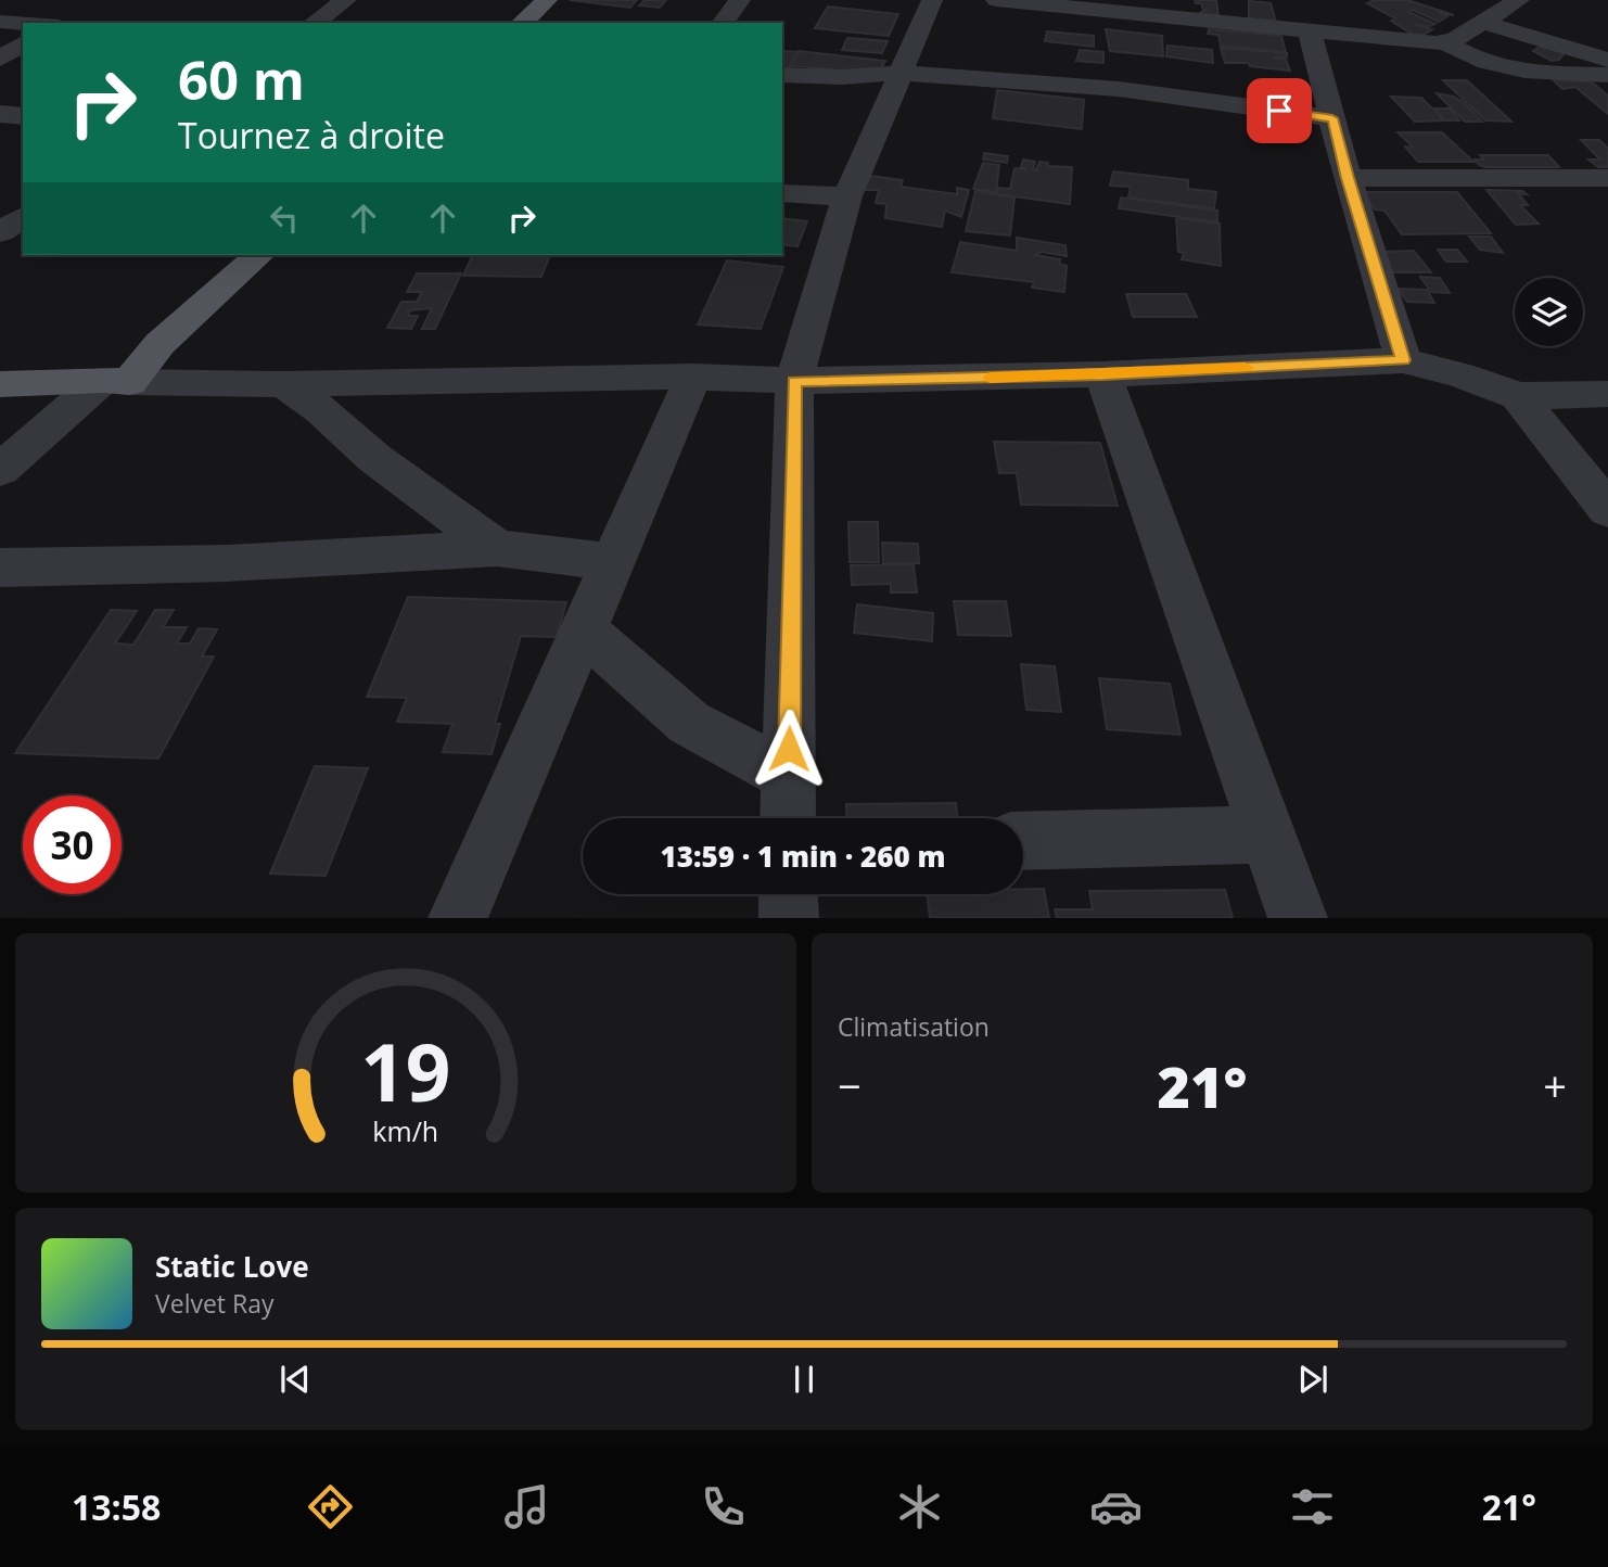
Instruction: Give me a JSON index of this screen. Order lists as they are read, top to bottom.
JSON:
{
  "page": {
    "turn": ["60 m", "Tournez à droite"],
    "limit": "30",
    "trip": "13:59 · 1 min · 260 m",
    "tile": "Climatisation",
    "heat": ["−", "21°", "+"],
    "song": ["Static Love", "Velvet Ray"],
    "tabs": ["13:58", "21°"],
    "gauge": ["19", "km/h"]
  }
}
